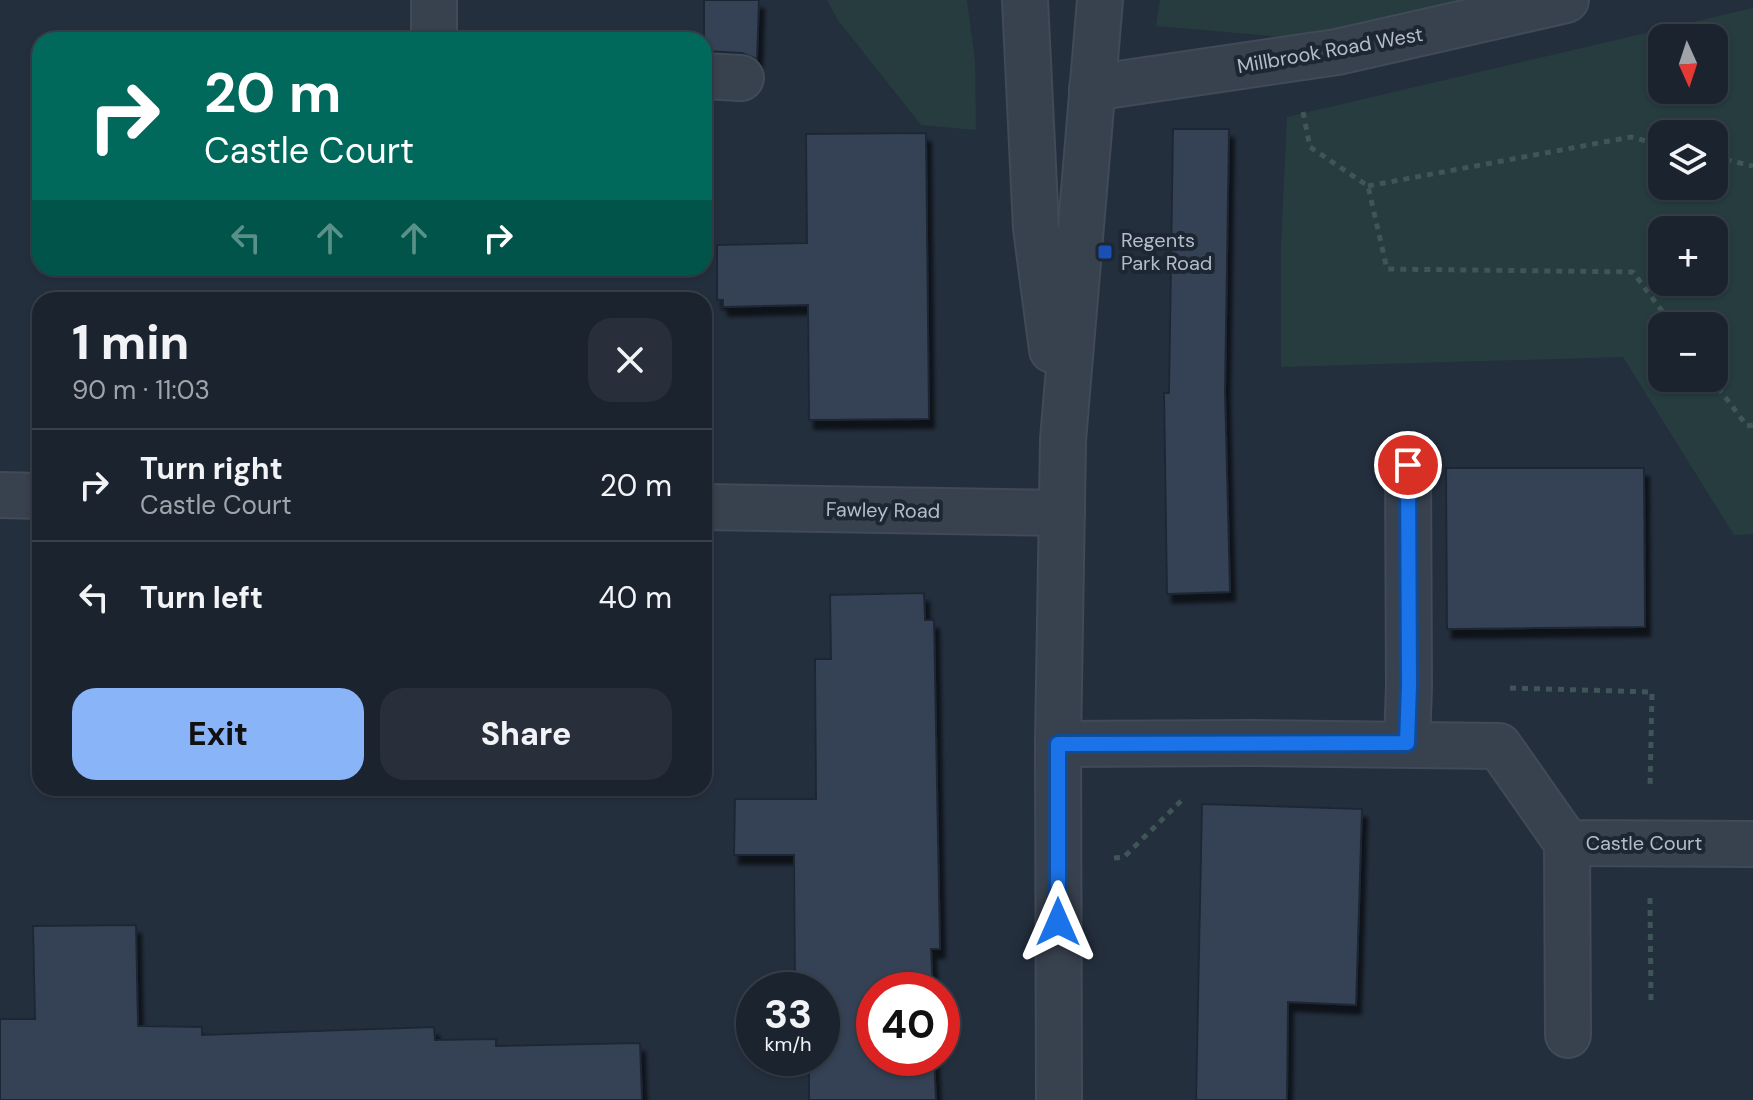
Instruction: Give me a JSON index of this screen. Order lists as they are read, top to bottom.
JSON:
{
  "streets": {
    "street": ["Millbrook Road West", "Fawley Road", "Castle Court"]
  },
  "places": {
    "transit": ["Regents Park Road"]
  },
  "north": "bottom",
  "page": {
    "map_buttons": ["+", "−"],
    "turn": ["20 m", "Castle Court"],
    "heading": ["1 min", "90 m · 11:03"],
    "list": [
      {
        "name": "Turn right",
        "note": "Castle Court",
        "value": "20 m"
      },
      {
        "name": "Turn left",
        "value": "40 m"
      }
    ],
    "buttons": ["Exit", "Share"],
    "speed": "33 km/h",
    "limit": "40"
  }
}
